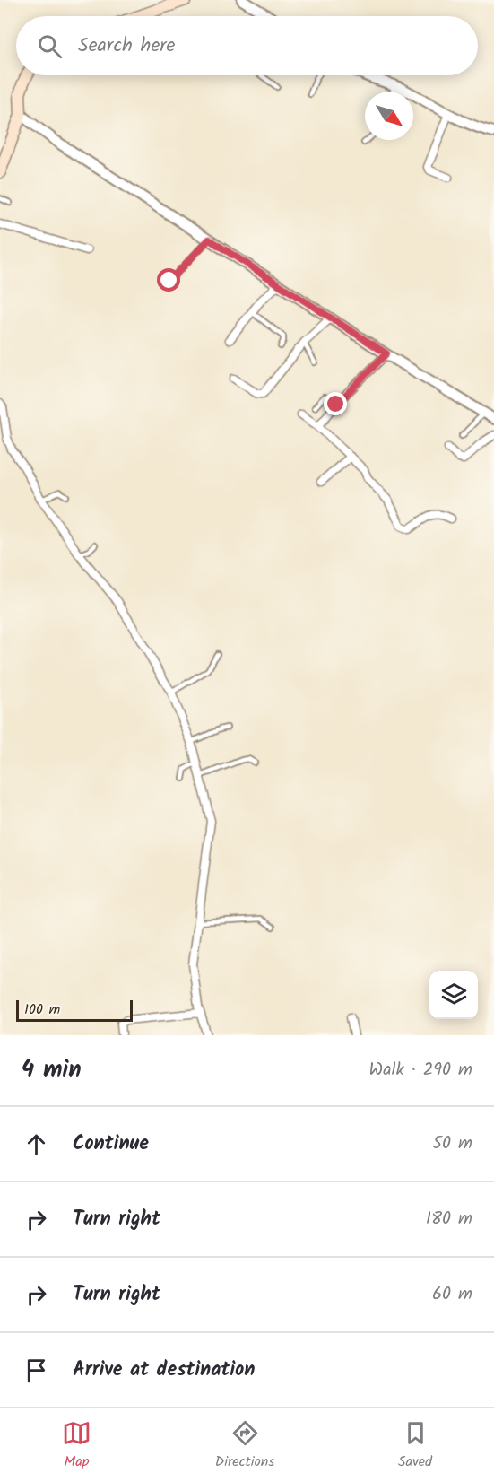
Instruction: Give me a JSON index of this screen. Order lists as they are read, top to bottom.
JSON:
{
  "scale_bar": "100 m",
  "north": "bottom right",
  "page": {
    "search": "Search here",
    "scale": "100 m",
    "heading": ["4 min", "Walk · 290 m"],
    "list": [
      ["Continue", "50 m"],
      ["Turn right", "180 m"],
      ["Turn right", "60 m"],
      "Arrive at destination"
    ],
    "nav": ["Map", "Directions", "Saved"]
  }
}
